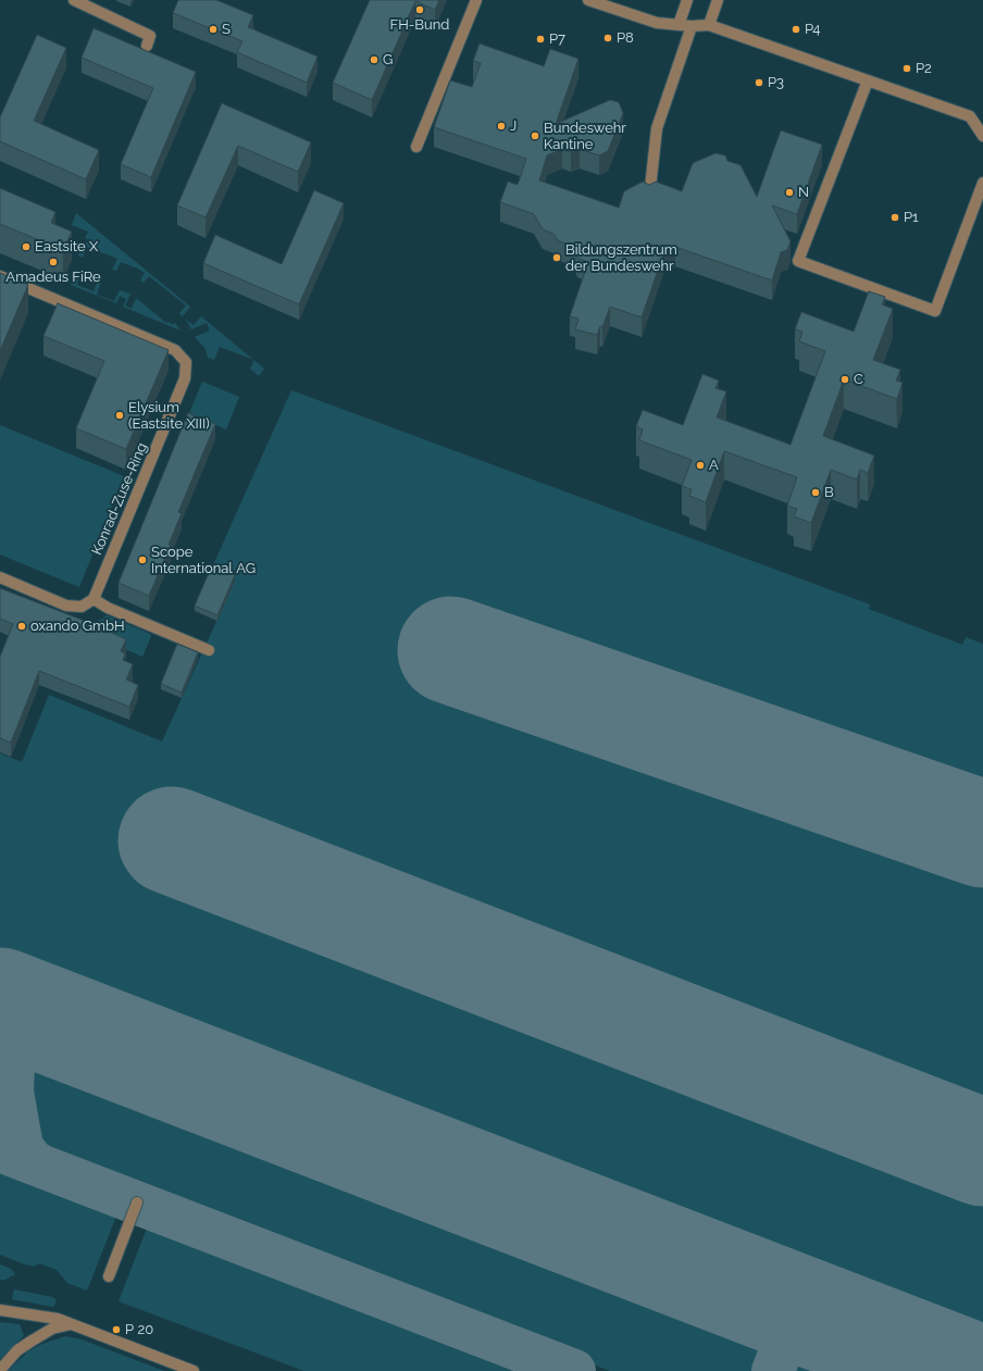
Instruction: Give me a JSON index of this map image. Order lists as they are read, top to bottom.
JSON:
{
  "streets": {
    "street": ["Konrad-Zuse-Ring"]
  },
  "places": [
    "FH-Bund",
    "S",
    "P4",
    "P8",
    "P7",
    "G",
    "P2",
    "P3",
    "J",
    "Bundeswehr Kantine",
    "N",
    "P1",
    "Eastsite X",
    "Bildungszentrum der Bundeswehr",
    "Amadeus FiRe",
    "C",
    "Elysium (Eastsite XIII)",
    "A",
    "B",
    "Scope International AG",
    "oxando GmbH",
    "P 20"
  ]
}
